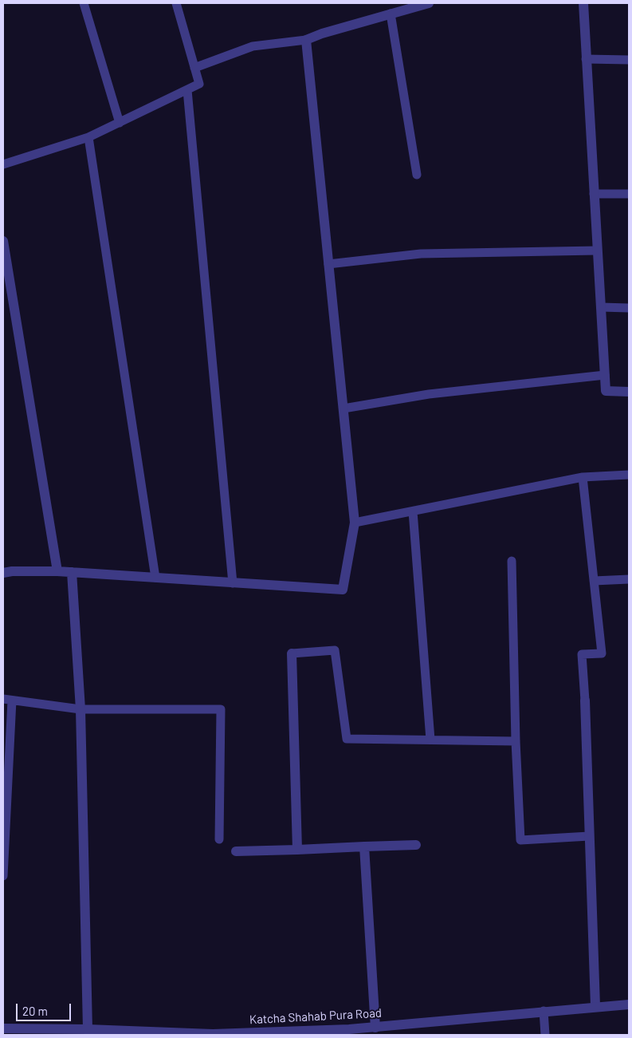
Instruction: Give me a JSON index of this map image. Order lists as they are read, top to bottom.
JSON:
{
  "streets": {
    "street": ["Katcha Shahab Pura Road"]
  },
  "scale_bar": "20 m"
}
